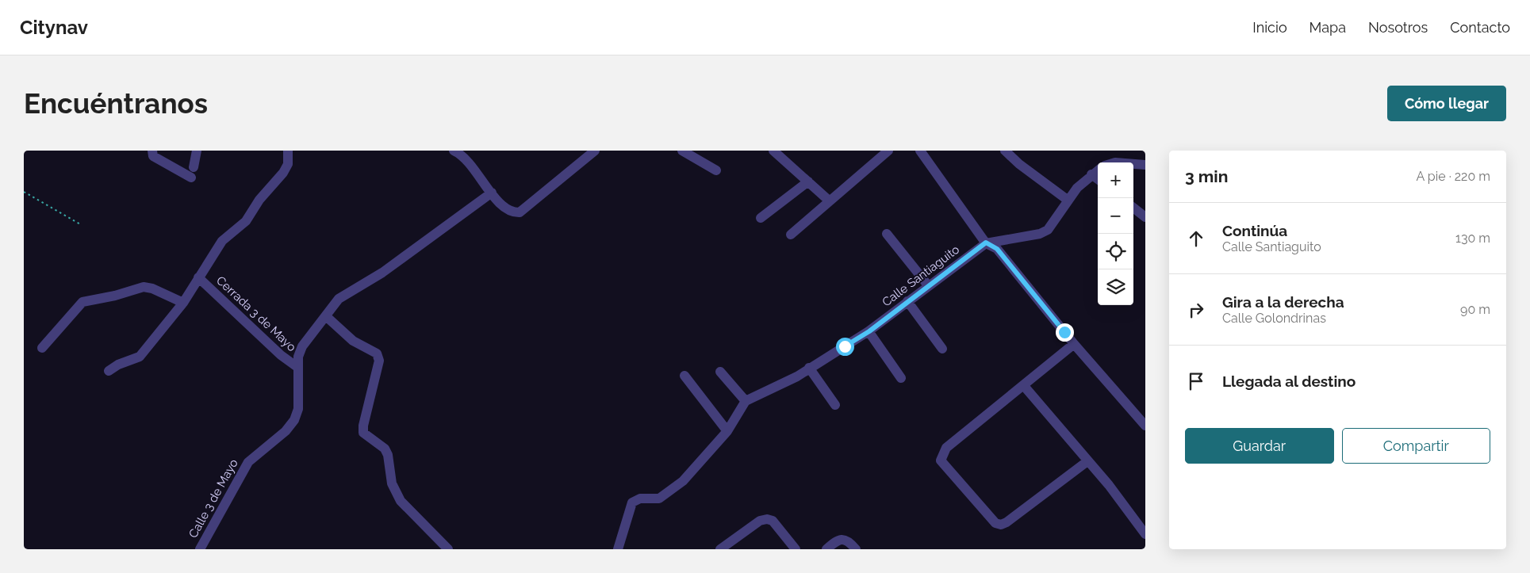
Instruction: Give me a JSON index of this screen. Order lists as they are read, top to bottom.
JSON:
{
  "streets": {
    "street": ["Calle Santiaguito", "Cerrada 3 de Mayo", "Calle 3 de Mayo"]
  },
  "crossings": [
    ["Cerrada 3 de Mayo", "Calle 3 de Mayo"]
  ],
  "page": {
    "header": "Citynav",
    "nav": [
      "Inicio",
      "Mapa",
      "Nosotros",
      "Contacto"
    ],
    "buttons": [
      "Cómo llegar",
      ["Guardar", "Compartir"]
    ],
    "title": "Encuéntranos",
    "heading": ["3 min", "A pie · 220 m"],
    "map_buttons": ["+", "−"],
    "list": [
      ["Continúa", "Calle Santiaguito", "130 m"],
      ["Gira a la derecha", "Calle Golondrinas", "90 m"],
      "Llegada al destino"
    ]
  }
}
